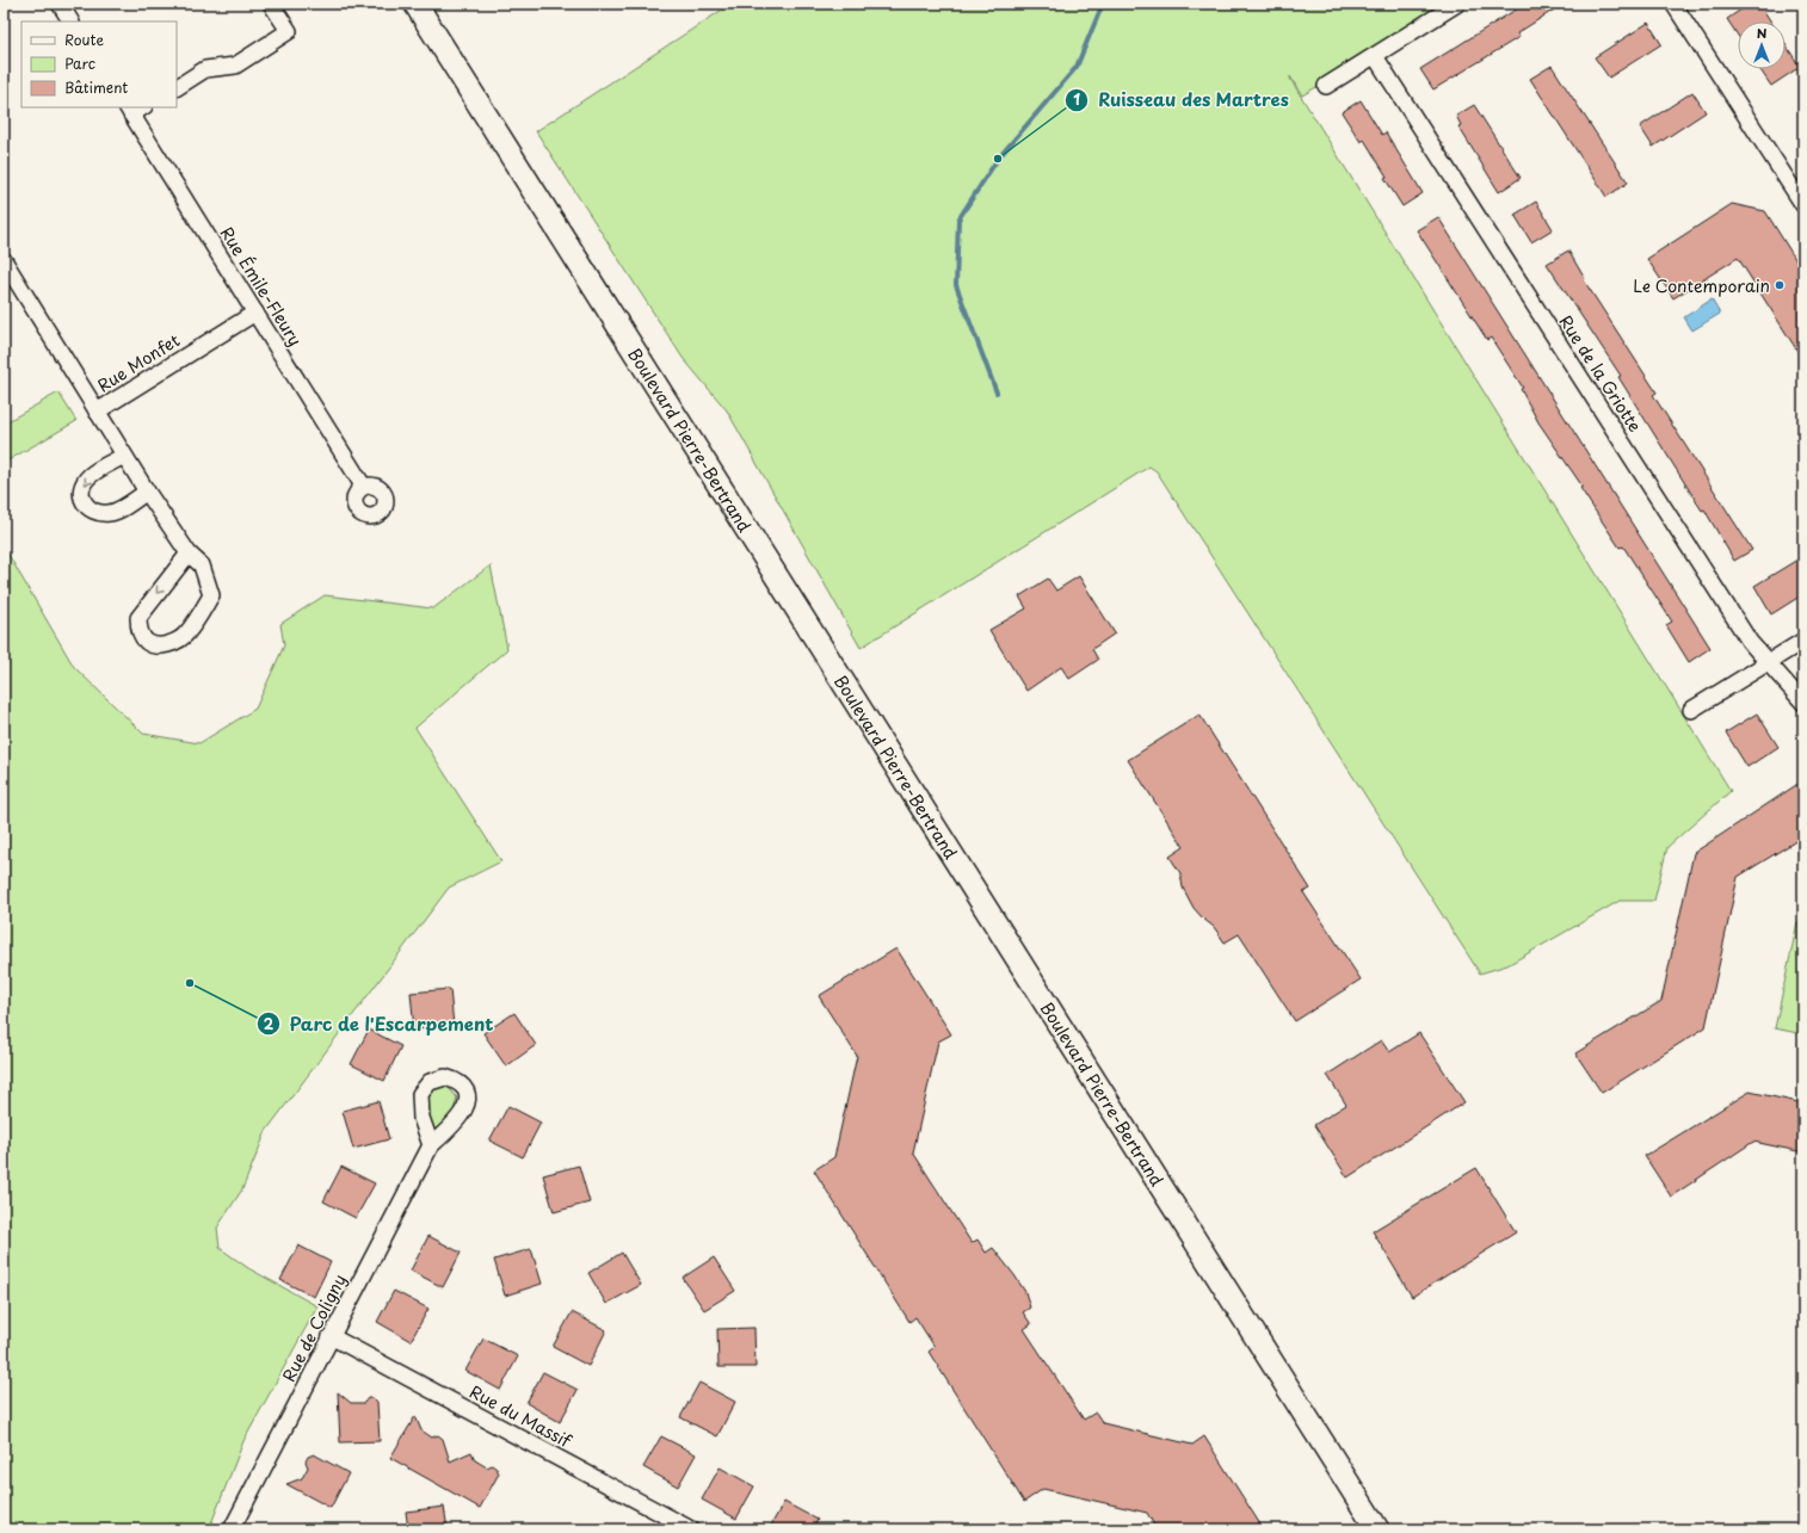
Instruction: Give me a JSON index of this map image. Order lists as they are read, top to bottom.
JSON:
{
  "streets": {
    "main road": ["Boulevard Pierre-Bertrand"],
    "street": [
      "Rue Émile-Fleury",
      "Rue Monfet",
      "Rue de la Griotte",
      "Rue de Coligny",
      "Rue du Massif"
    ]
  },
  "crossings": [
    ["Rue Émile-Fleury", "Rue Monfet"],
    ["Rue de Coligny", "Rue du Massif"]
  ],
  "places": ["Ruisseau des Martres", "Le Contemporain", "Parc de l'Escarpement"],
  "legend": ["Route", "Parc", "Bâtiment"],
  "north": "top"
}
